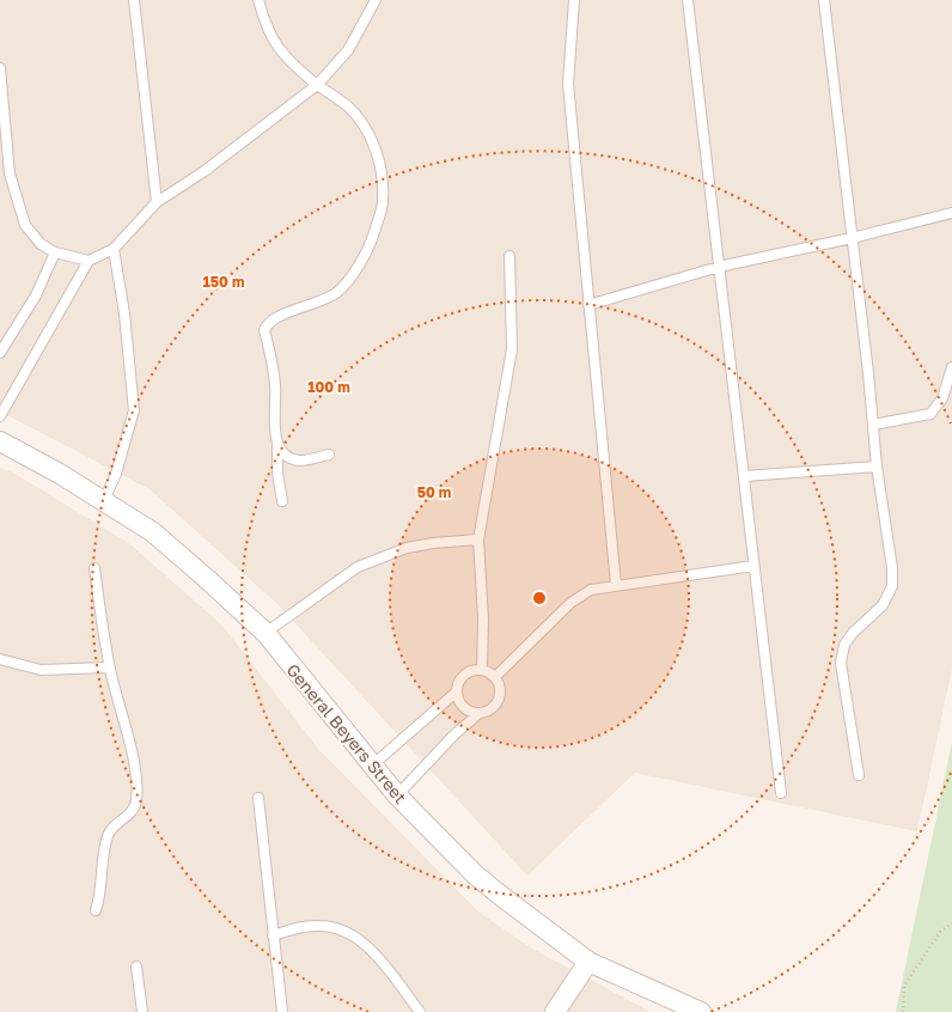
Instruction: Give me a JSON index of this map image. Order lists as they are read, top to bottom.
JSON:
{
  "streets": {
    "street": ["General Beyers Street"]
  },
  "rings": ["150 m", "100 m", "50 m"]
}
